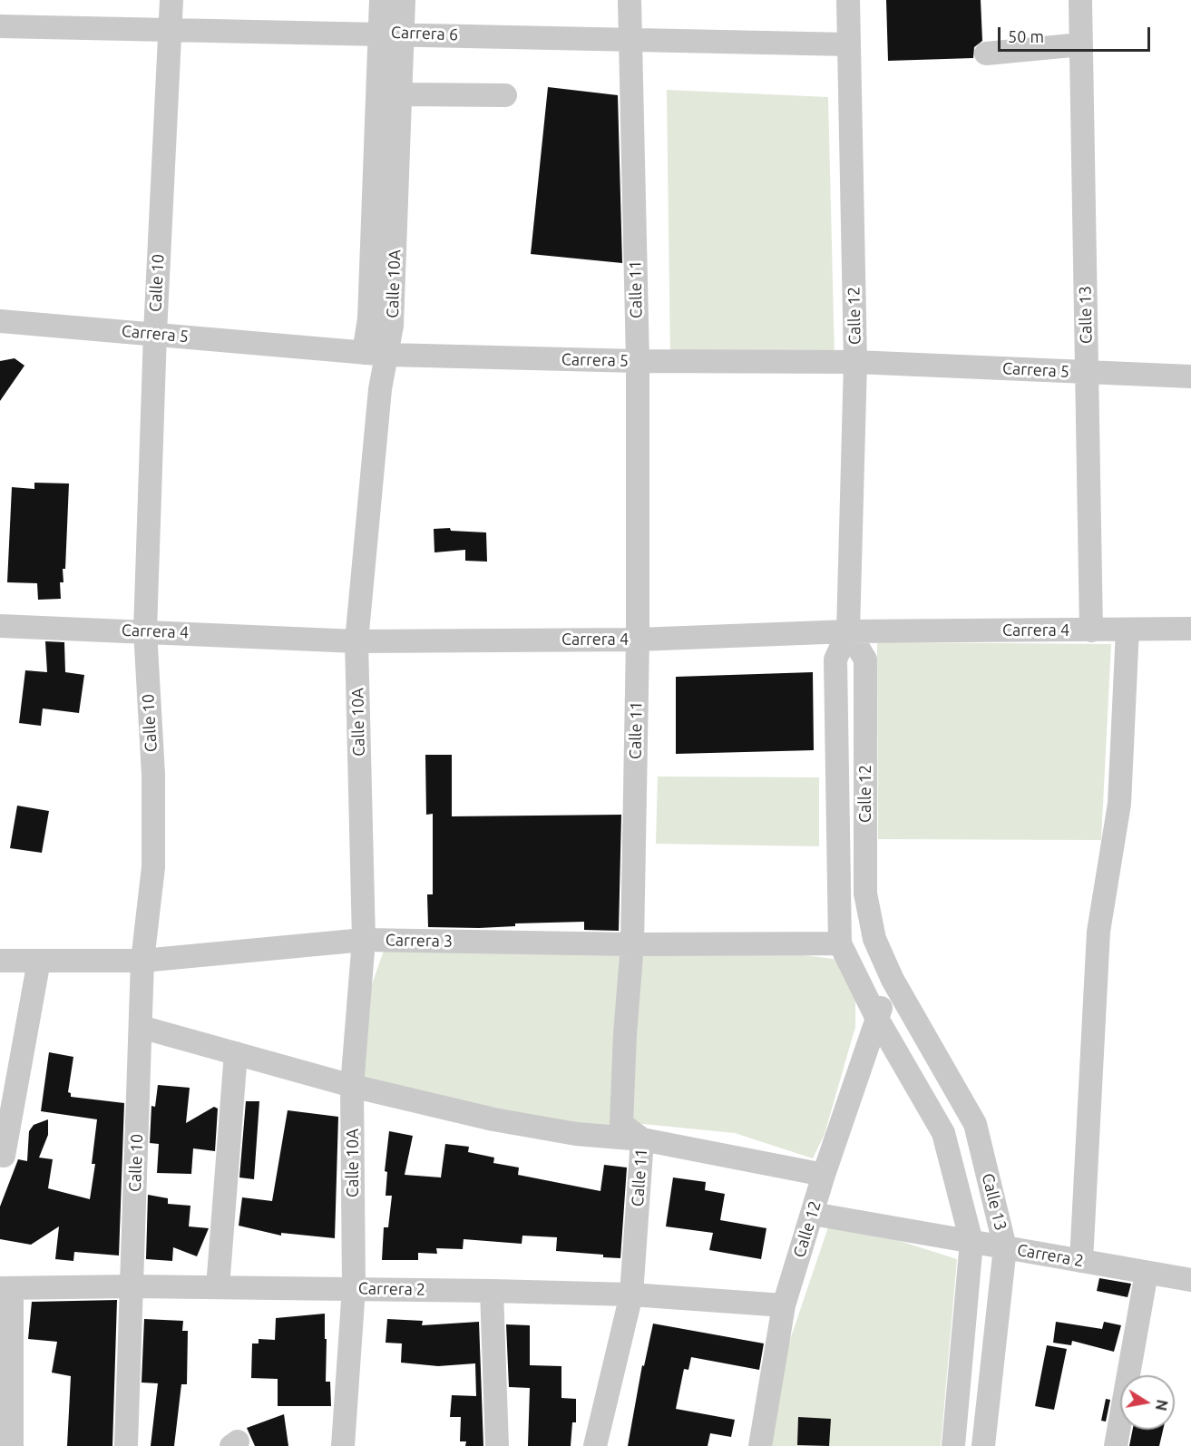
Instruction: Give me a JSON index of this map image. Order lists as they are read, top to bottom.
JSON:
{
  "streets": {
    "street": [
      "Carrera 6",
      "Calle 10",
      "Calle 10A",
      "Calle 11",
      "Calle 13",
      "Calle 12",
      "Carrera 5",
      "Carrera 4",
      "Carrera 3",
      "Carrera 2"
    ]
  },
  "crossings": [
    ["Carrera 6", "Calle 10"],
    ["Carrera 6", "Calle 10A"],
    ["Carrera 6", "Calle 11"],
    ["Carrera 6", "Calle 12"],
    ["Calle 10", "Carrera 5"],
    ["Calle 10", "Carrera 4"],
    ["Calle 10", "Carrera 3"],
    ["Calle 10", "Carrera 2"],
    ["Calle 10A", "Carrera 5"],
    ["Calle 10A", "Carrera 4"],
    ["Calle 10A", "Carrera 3"],
    ["Calle 10A", "Carrera 2"],
    ["Calle 11", "Carrera 5"],
    ["Calle 11", "Carrera 4"],
    ["Calle 11", "Carrera 3"],
    ["Calle 11", "Carrera 2"],
    ["Calle 13", "Calle 12"],
    ["Calle 13", "Carrera 5"],
    ["Calle 13", "Carrera 4"],
    ["Calle 13", "Carrera 2"],
    ["Calle 12", "Carrera 5"],
    ["Calle 12", "Carrera 4"],
    ["Calle 12", "Carrera 3"],
    ["Calle 12", "Carrera 2"]
  ],
  "scale_bar": "50 m",
  "north": "right"
}
